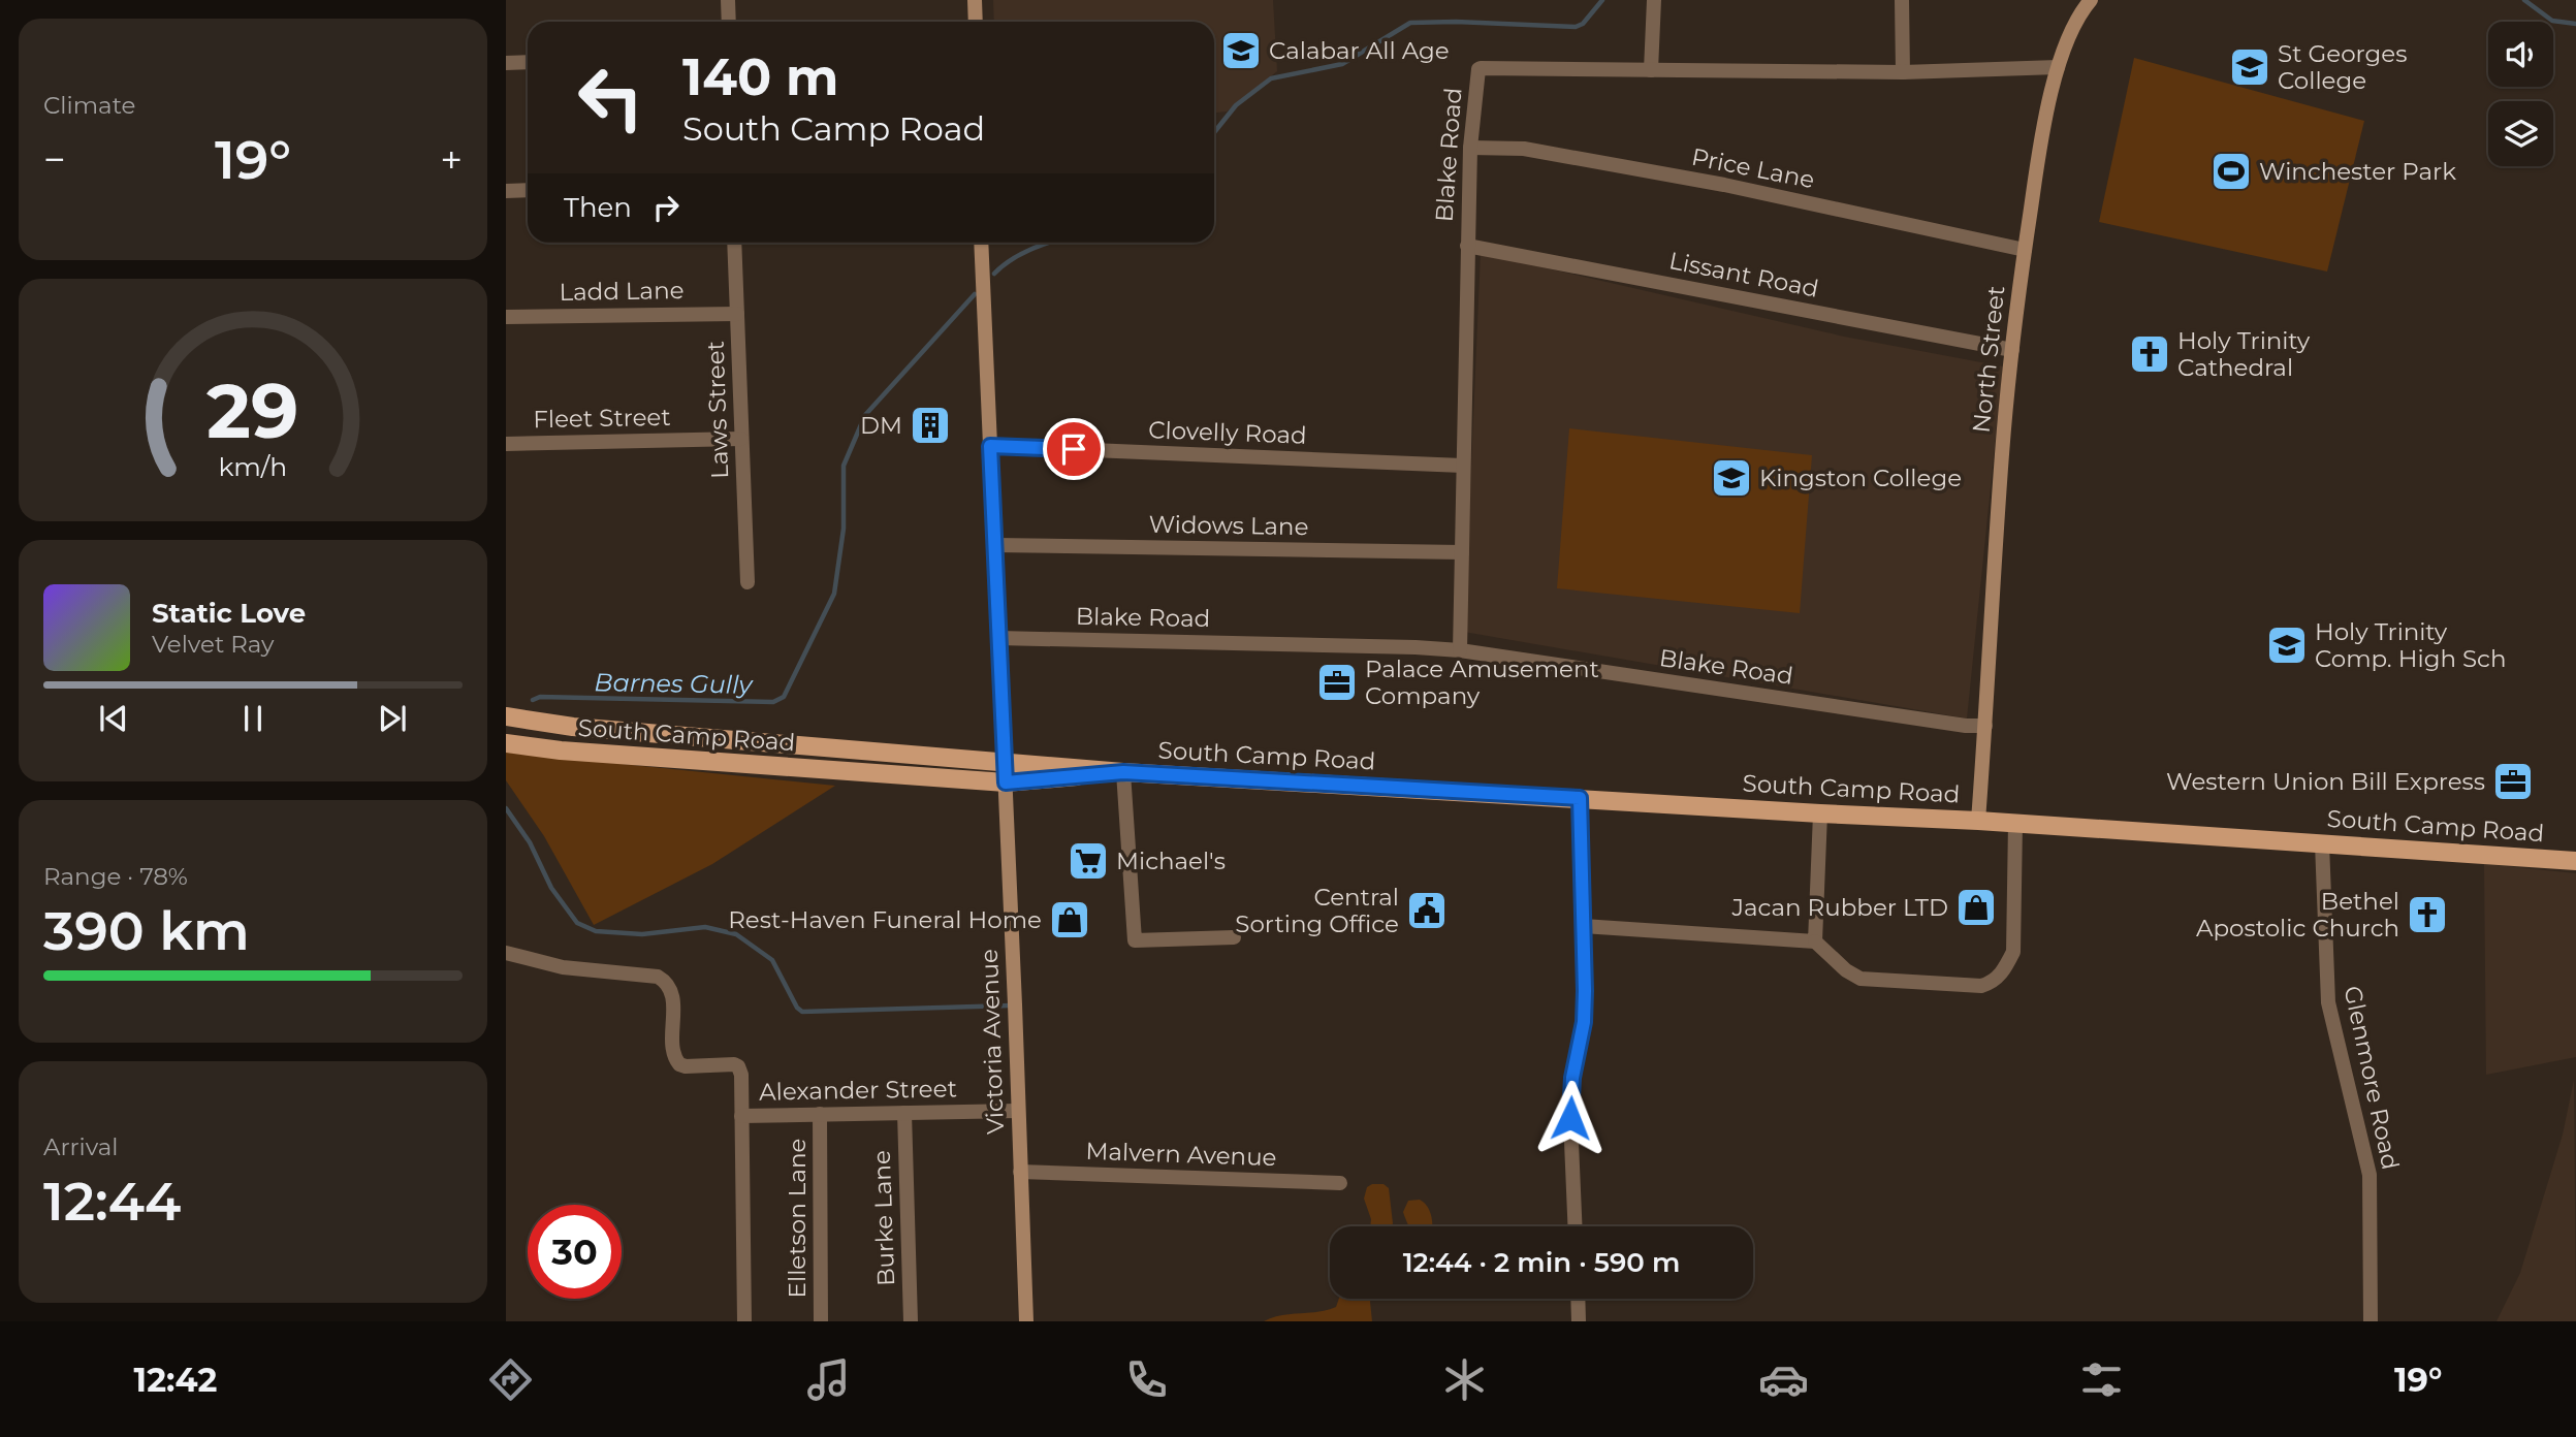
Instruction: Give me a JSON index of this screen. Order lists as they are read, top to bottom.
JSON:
{
  "streets": {
    "main road": ["North Street", "South Camp Road", "Victoria Avenue"],
    "street": [
      "Blake Road",
      "Price Lane",
      "Lissant Road",
      "Ladd Lane",
      "Laws Street",
      "Fleet Street",
      "Clovelly Road",
      "Widows Lane",
      "Glenmore Road",
      "Alexander Street",
      "Malvern Avenue",
      "Elletson Lane",
      "Burke Lane"
    ]
  },
  "crossings": [
    ["Blake Road", "Price Lane"],
    ["Blake Road", "Lissant Road"],
    ["Blake Road", "North Street"],
    ["Blake Road", "Clovelly Road"],
    ["Blake Road", "Widows Lane"],
    ["Blake Road", "Victoria Avenue"],
    ["Price Lane", "North Street"],
    ["Lissant Road", "North Street"],
    ["Ladd Lane", "Laws Street"],
    ["North Street", "South Camp Road"],
    ["Laws Street", "Fleet Street"],
    ["Clovelly Road", "Victoria Avenue"],
    ["Widows Lane", "Victoria Avenue"],
    ["South Camp Road", "Victoria Avenue"],
    ["South Camp Road", "Glenmore Road"],
    ["Victoria Avenue", "Alexander Street"],
    ["Victoria Avenue", "Malvern Avenue"],
    ["Alexander Street", "Elletson Lane"],
    ["Alexander Street", "Burke Lane"]
  ],
  "water": ["Barnes Gully"],
  "places": {
    "school or university": [
      "Calabar All Age",
      "St Georges College",
      "Kingston College",
      "Holy Trinity Comp. High Sch"
    ],
    "sports": ["Winchester Park"],
    "church": ["Holy Trinity Cathedral", "Bethel Apostolic Church"],
    "building": ["DM"],
    "office": ["Palace Amusement Company", "Western Union Bill Express"],
    "supermarket": ["Michael's"],
    "shop": ["Jacan Rubber LTD", "Rest-Haven Funeral Home"],
    "public building": ["Central Sorting Office"]
  },
  "page": {
    "tile": [
      "Climate",
      ["Range · 78%", "390 km"],
      ["Arrival", "12:44"]
    ],
    "turn": ["140 m", "South Camp Road"],
    "heat": ["−", "19°", "+"],
    "then": "Then",
    "song": ["Static Love", "Velvet Ray"],
    "limit": "30",
    "trip": "12:44 · 2 min · 590 m",
    "tabs": ["12:42", "19°"],
    "gauge": ["29", "km/h"]
  }
}
